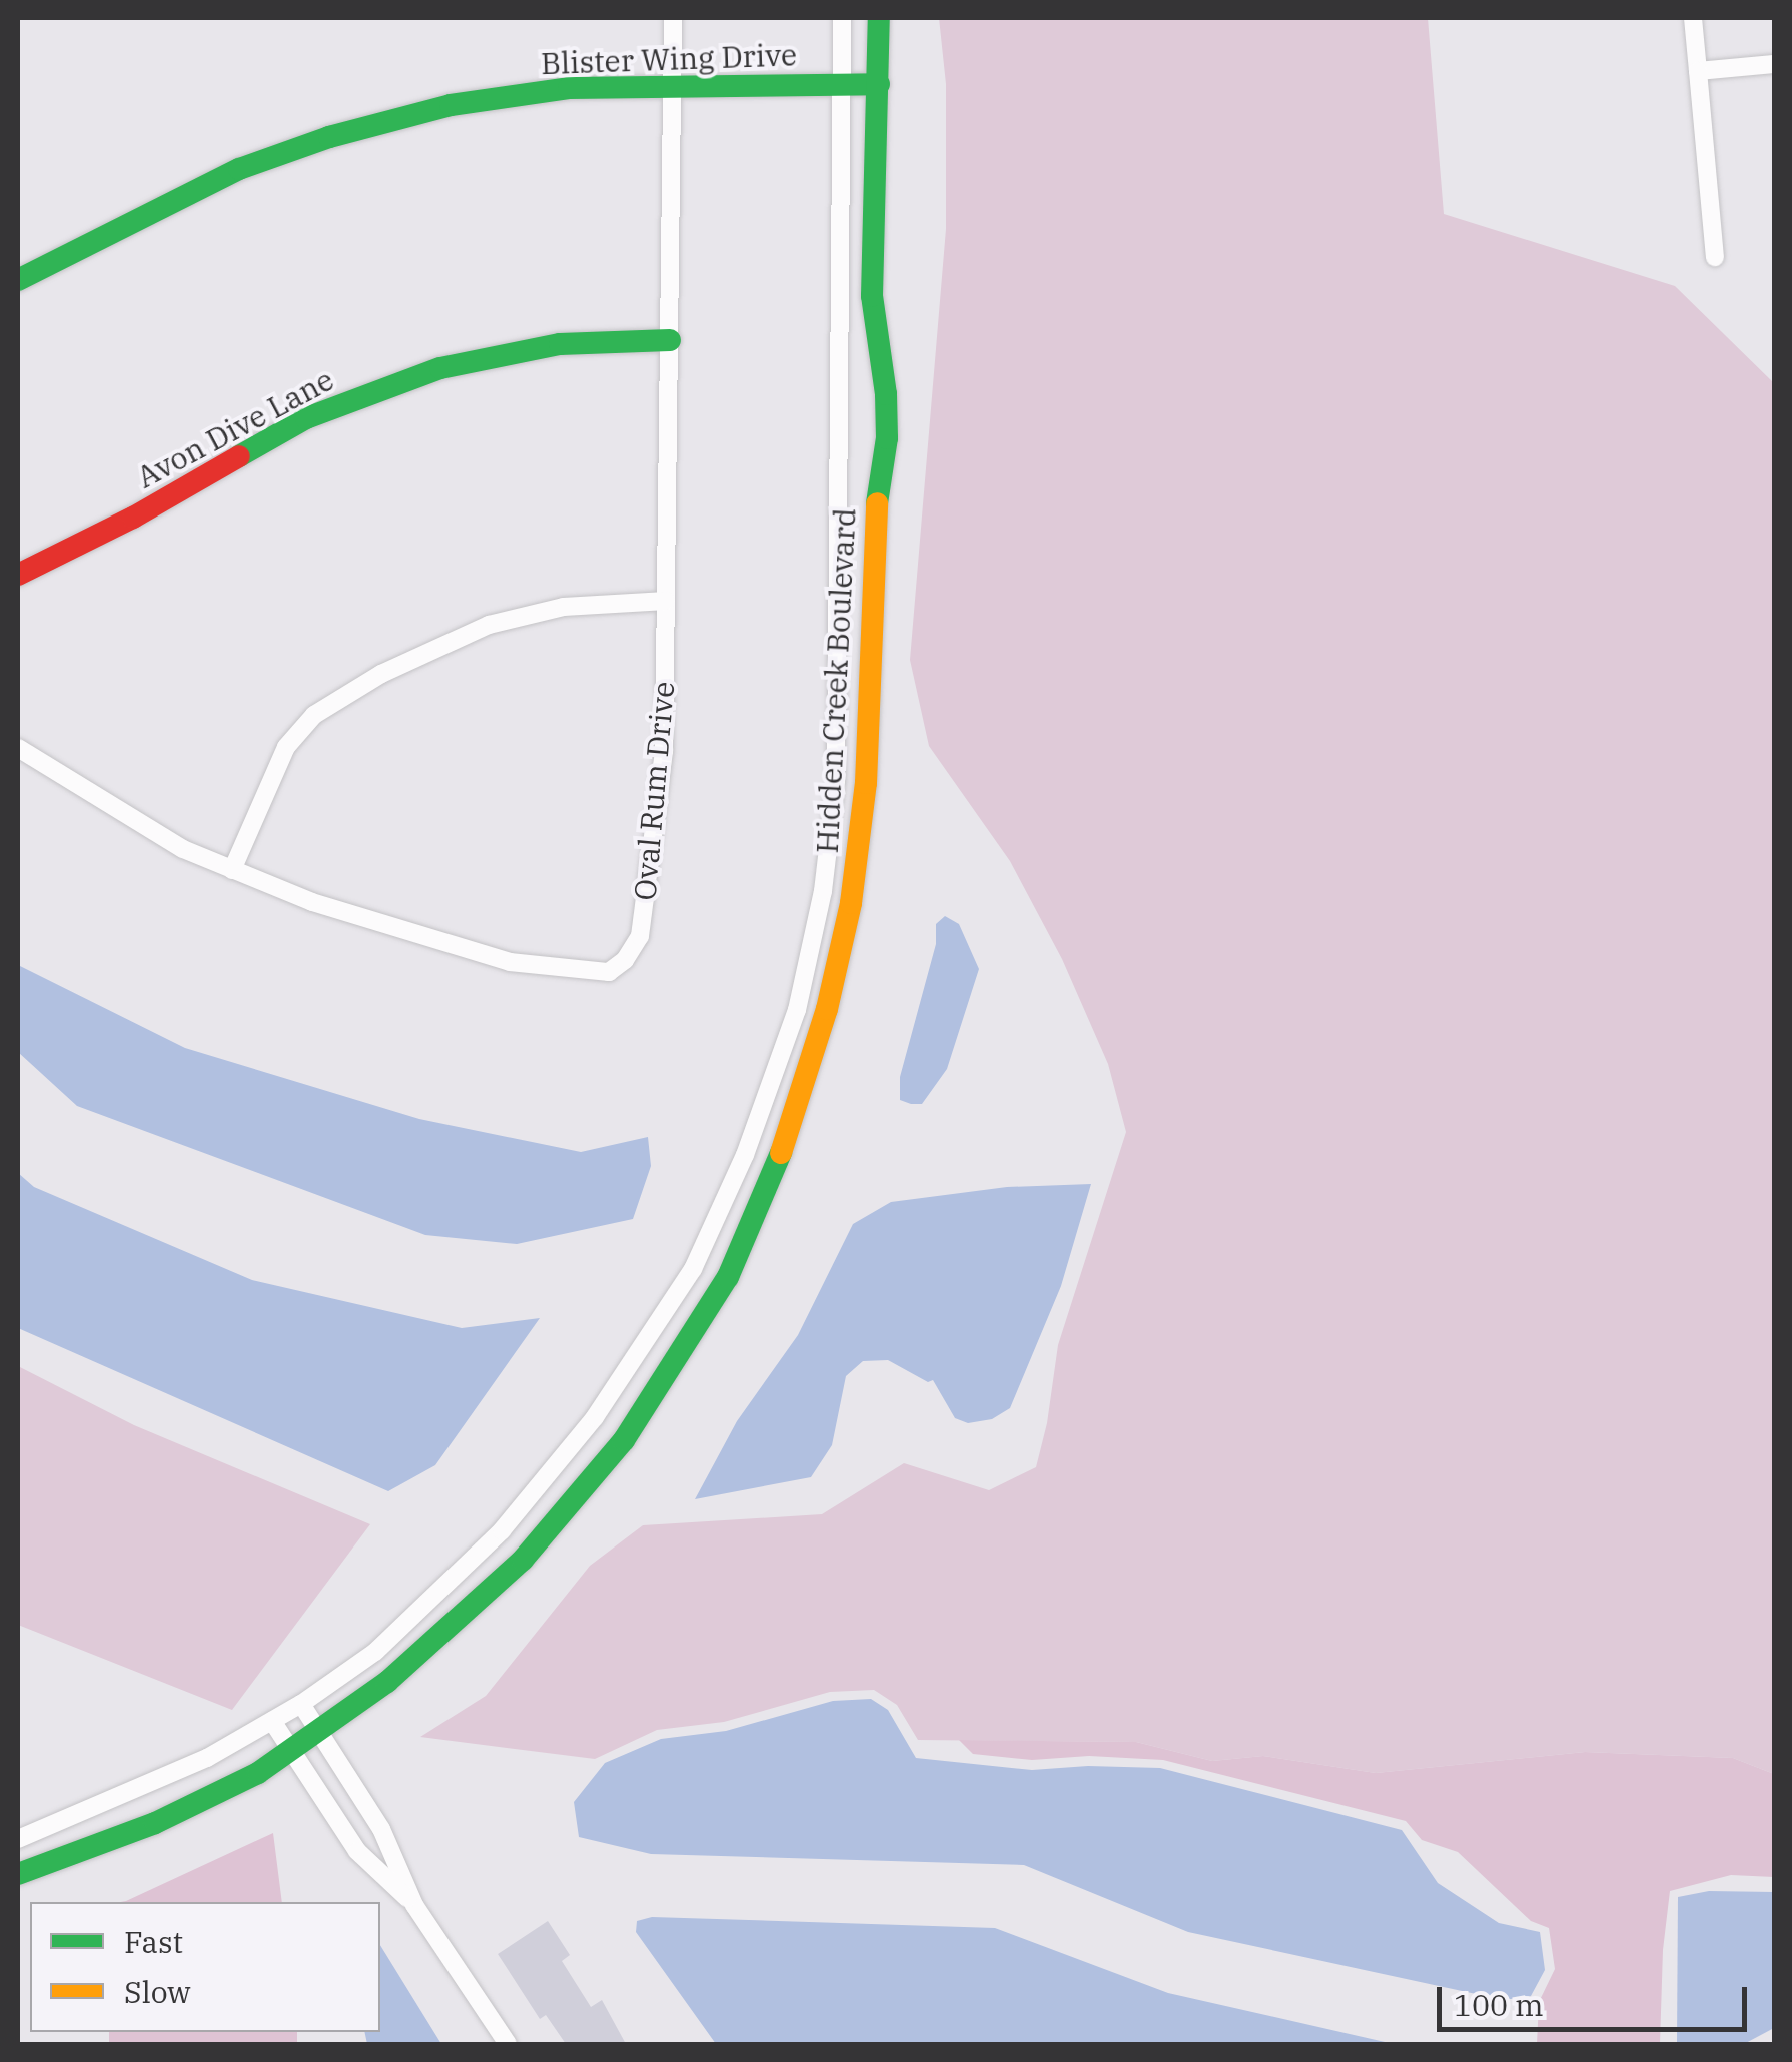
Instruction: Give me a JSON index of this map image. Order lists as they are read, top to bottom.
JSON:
{
  "streets": {
    "street": [
      "Blister Wing Drive",
      "Avon Dive Lane",
      "Hidden Creek Boulevard",
      "Oval Rum Drive"
    ]
  },
  "crossings": [
    ["Blister Wing Drive", "Hidden Creek Boulevard"],
    ["Blister Wing Drive", "Oval Rum Drive"],
    ["Avon Dive Lane", "Oval Rum Drive"]
  ],
  "legend": ["Fast", "Slow"],
  "scale_bar": "100 m"
}
